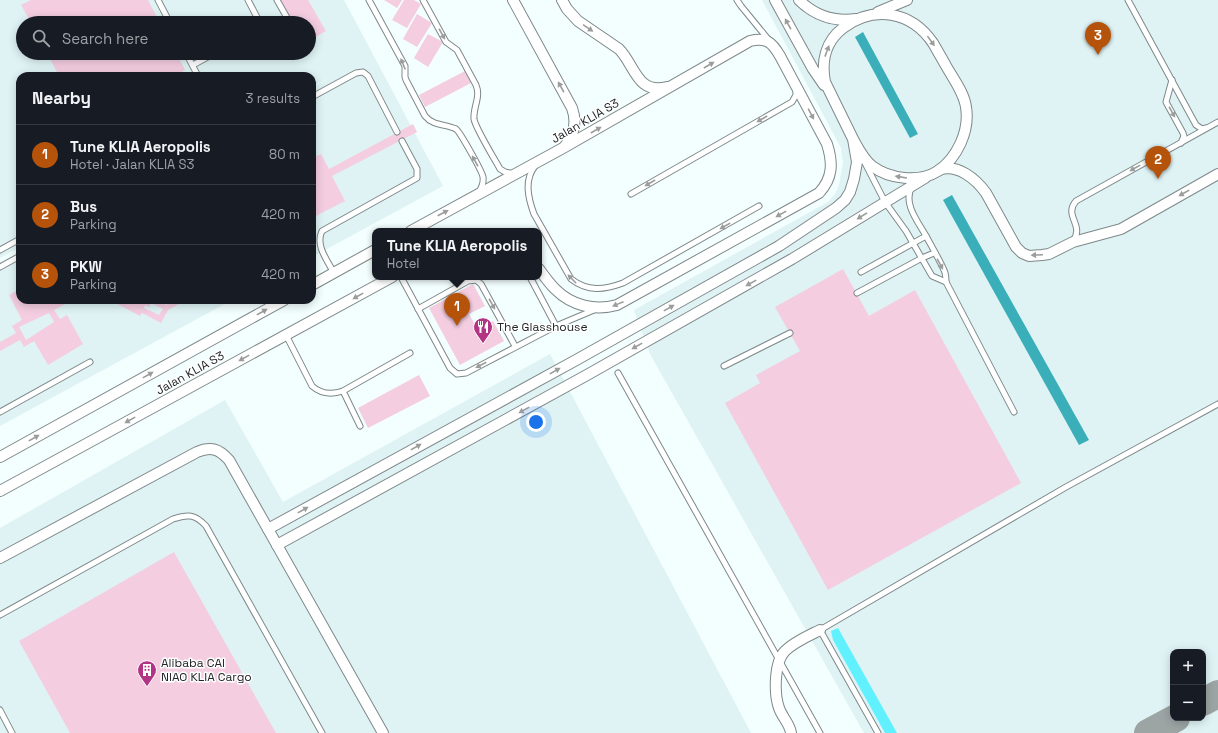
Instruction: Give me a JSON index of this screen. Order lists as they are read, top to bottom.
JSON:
{
  "streets": {
    "street": ["Jalan KLIA S3"]
  },
  "places": {
    "restaurant": ["The Glasshouse"],
    "building": ["Alibaba CAI NIAO KLIA Cargo"]
  },
  "page": {
    "search": "Search here",
    "pins": ["3", "2", "1"],
    "heading": ["Nearby", "3 results"],
    "list": [
      {
        "mark": "1",
        "name": "Tune KLIA Aeropolis",
        "note": "Hotel · Jalan KLIA S3",
        "value": "80 m"
      },
      {
        "mark": "2",
        "name": "Bus",
        "note": "Parking",
        "value": "420 m"
      },
      {
        "mark": "3",
        "name": "PKW",
        "note": "Parking",
        "value": "420 m"
      }
    ],
    "popup": ["Tune KLIA Aeropolis", "Hotel"],
    "map_buttons": ["+", "−"]
  }
}
